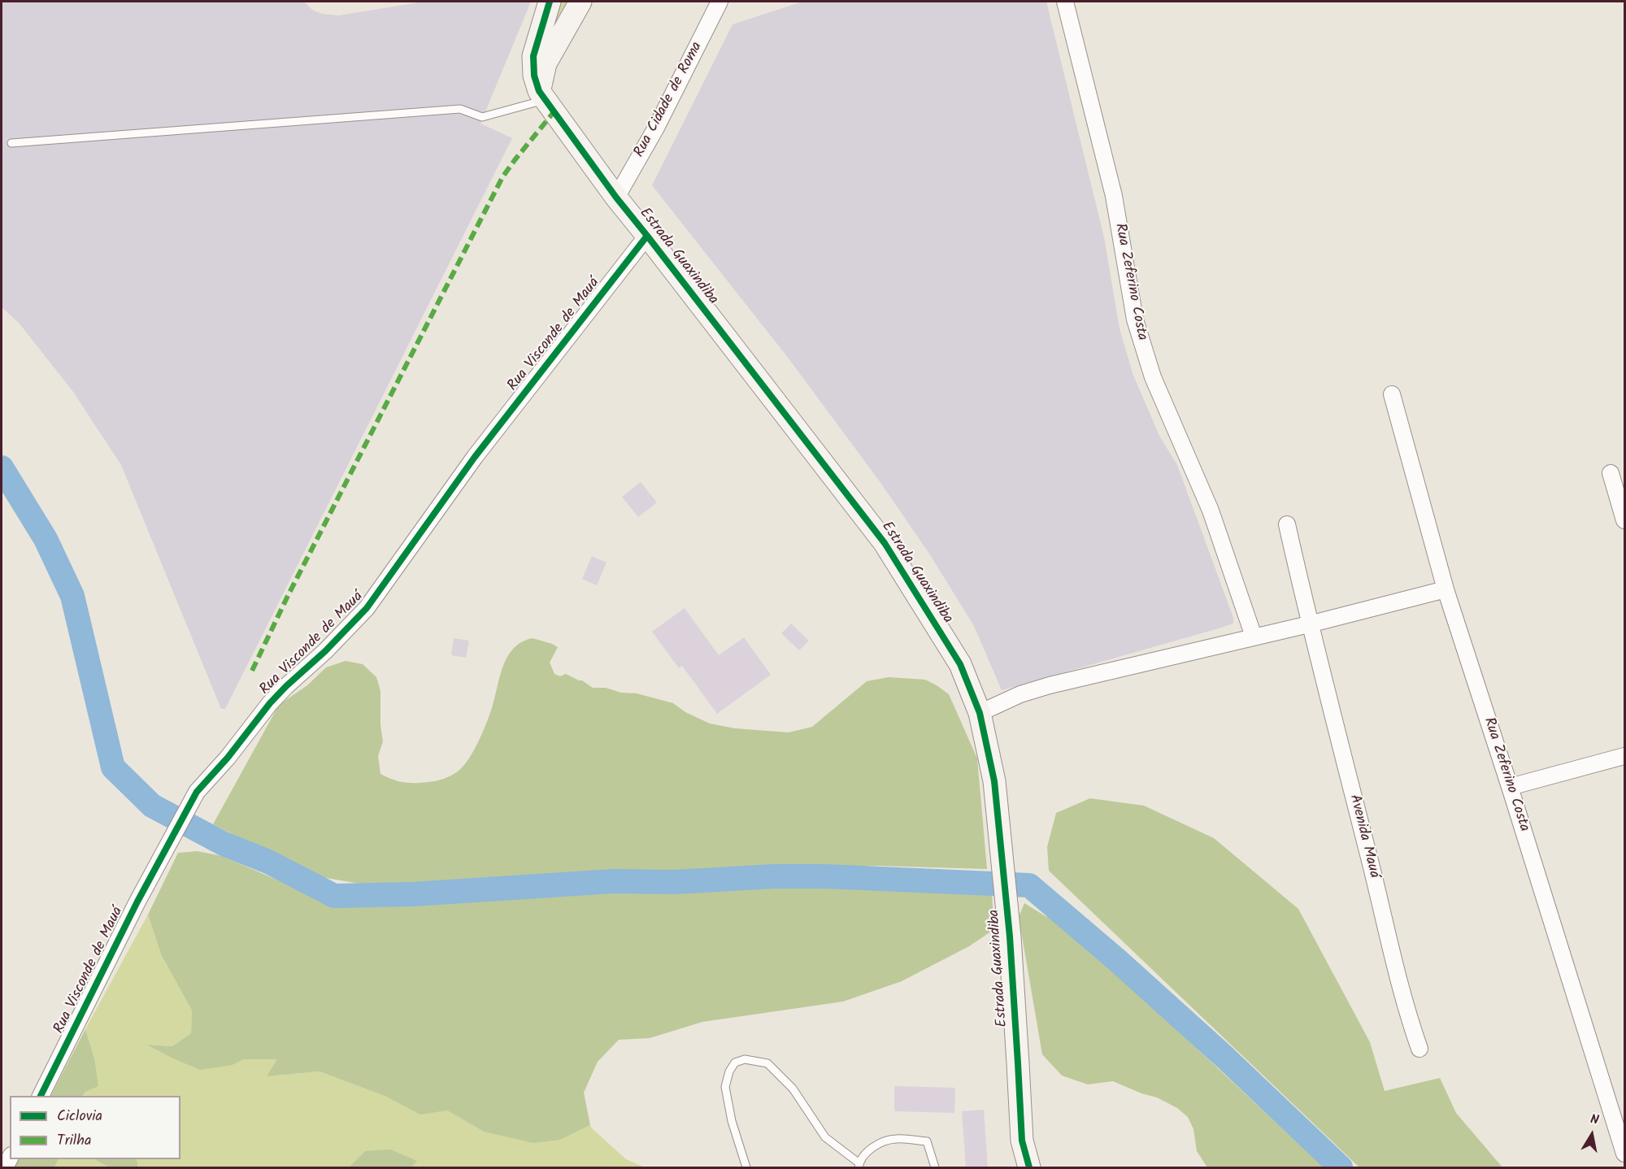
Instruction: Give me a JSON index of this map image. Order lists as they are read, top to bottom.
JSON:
{
  "streets": {
    "street": [
      "Rua Cidade de Roma",
      "Estrada Guaxindiba",
      "Rua Zeferino Costa",
      "Rua Visconde de Mauá",
      "Avenida Mauá"
    ]
  },
  "crossings": [
    ["Rua Cidade de Roma", "Estrada Guaxindiba"],
    ["Estrada Guaxindiba", "Rua Visconde de Mauá"]
  ],
  "legend": ["Ciclovia", "Trilha"],
  "north": "top"
}
